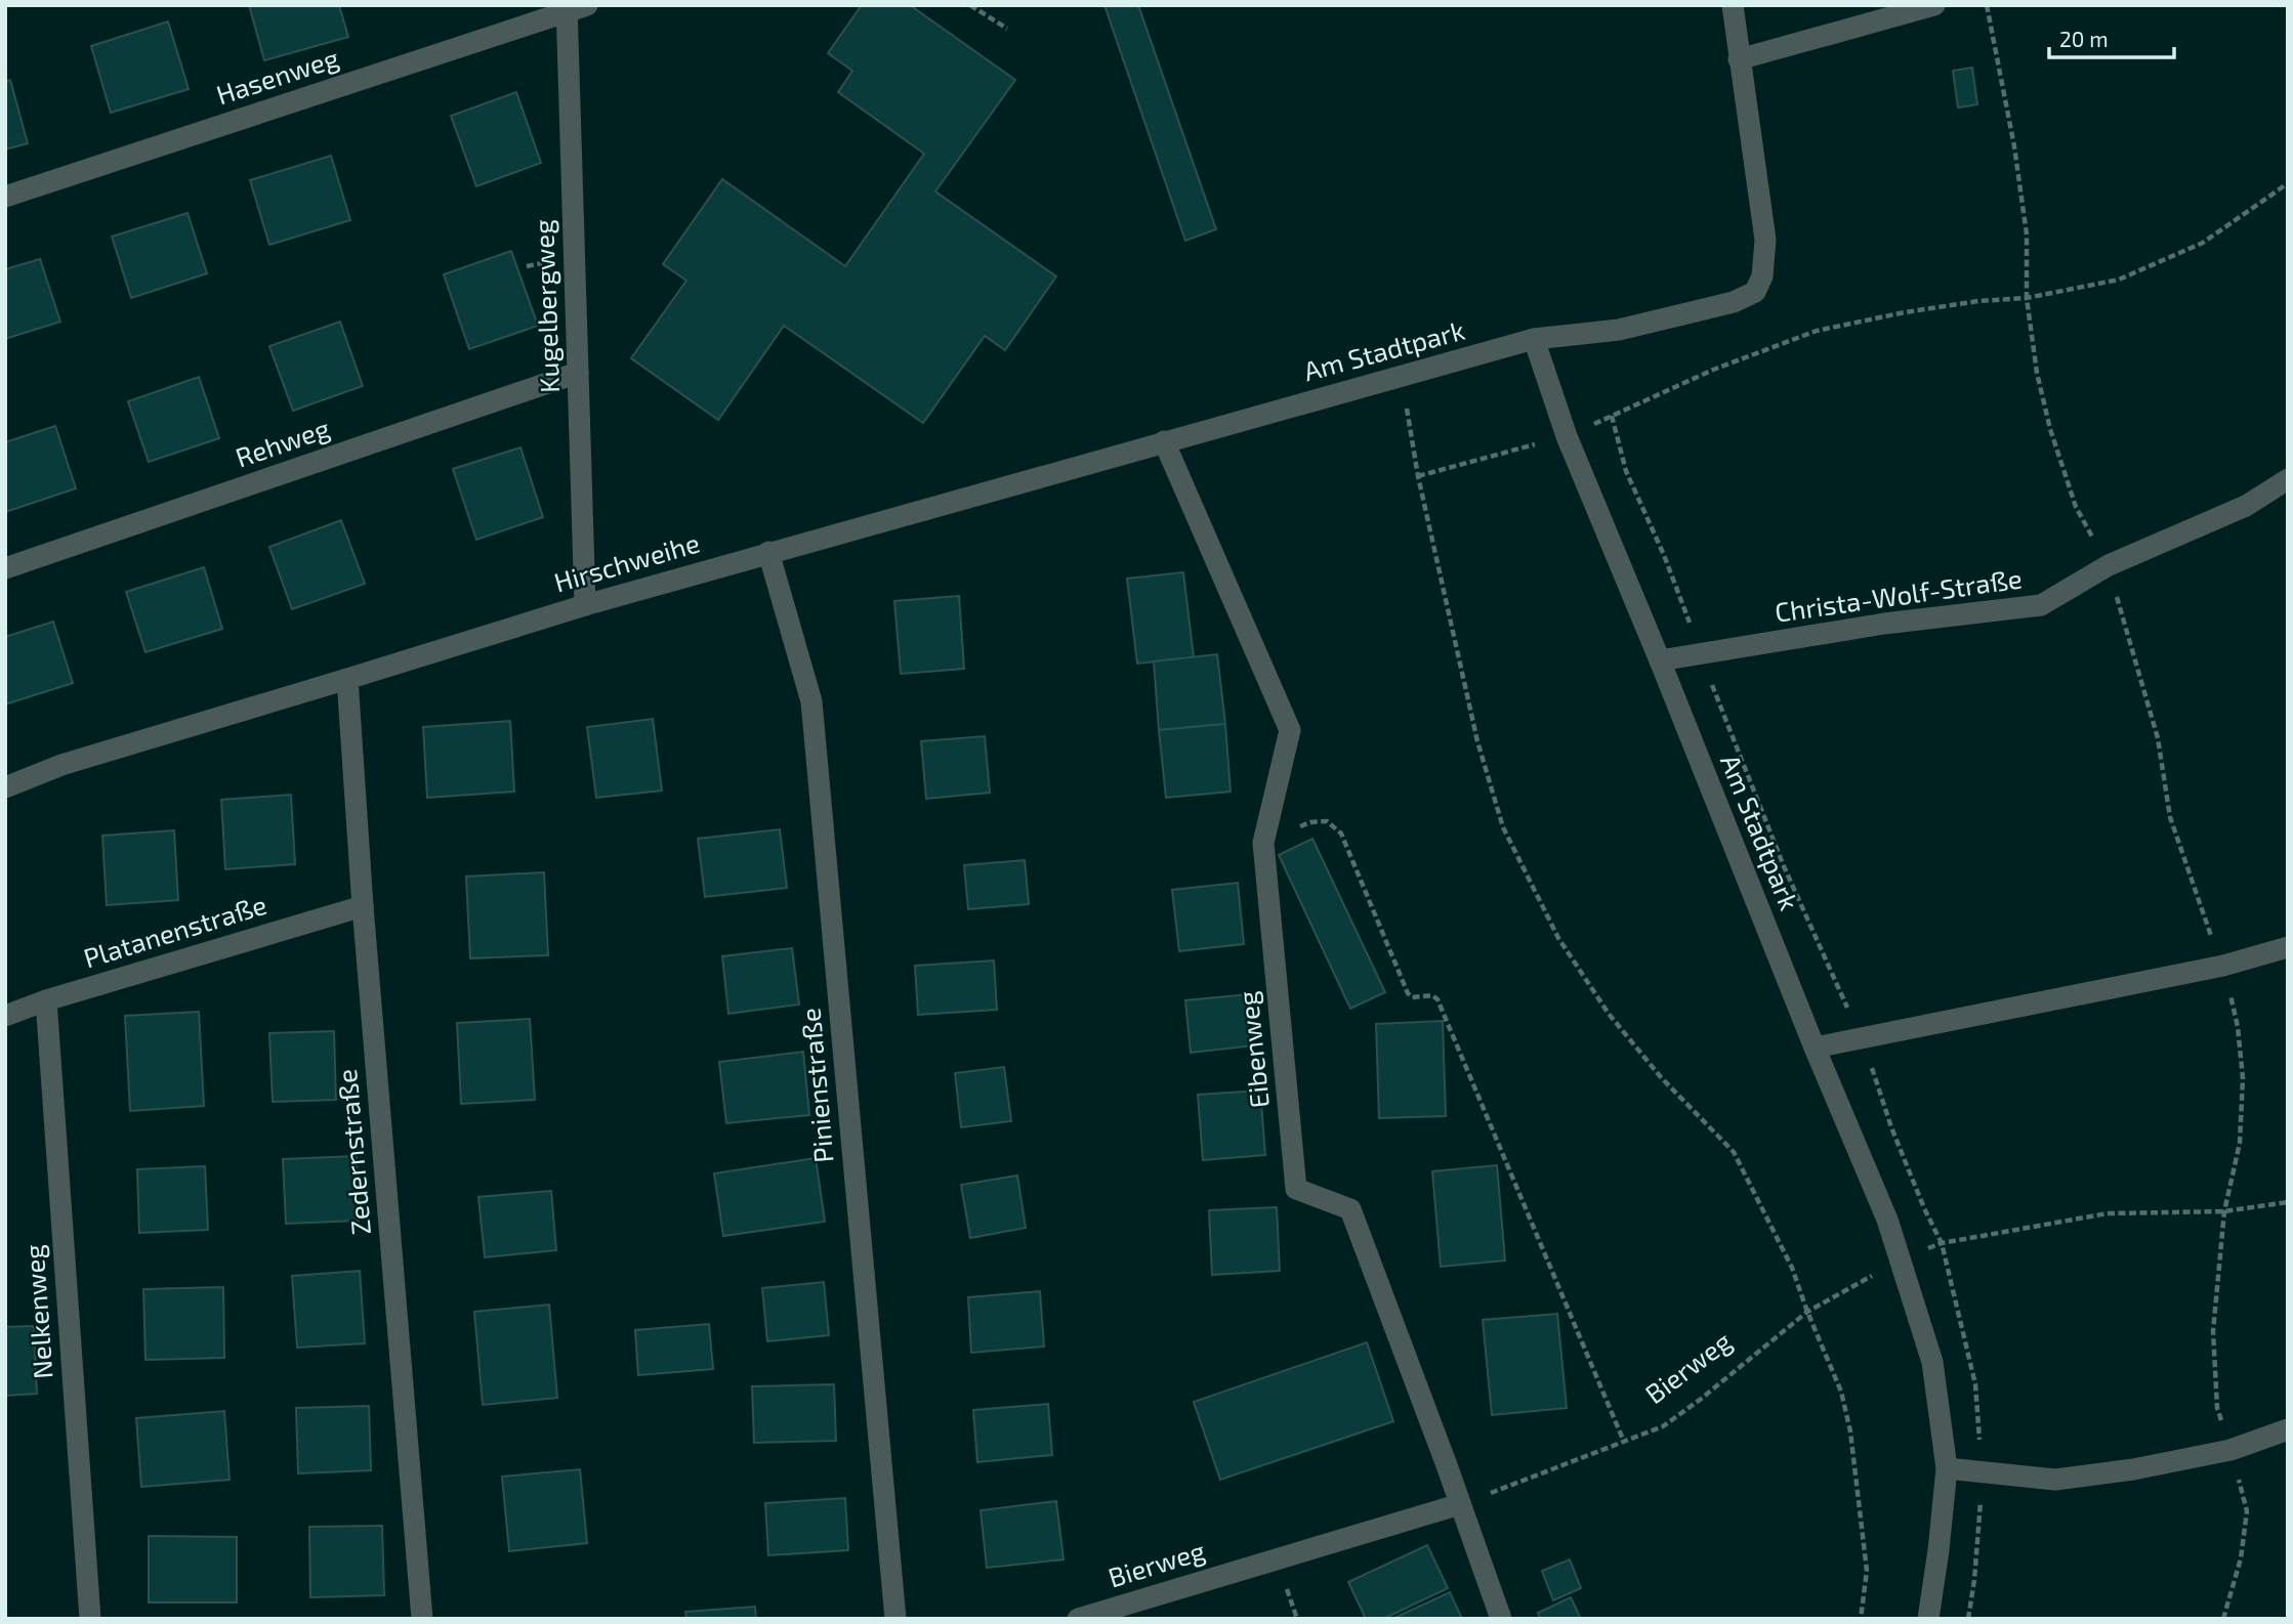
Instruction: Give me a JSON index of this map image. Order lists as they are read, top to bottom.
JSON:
{
  "streets": {
    "street": [
      "Hasenweg",
      "Kugelbergweg",
      "Am Stadtpark",
      "Rehweg",
      "Hirschweihe",
      "Christa-Wolf-Straße",
      "Platanenstraße",
      "Eibenweg",
      "Pinienstraße",
      "Zedernstraße",
      "Nelkenweg",
      "Bierweg"
    ]
  },
  "crossings": [
    ["Hasenweg", "Kugelbergweg"],
    ["Kugelbergweg", "Rehweg"],
    ["Kugelbergweg", "Hirschweihe"],
    ["Am Stadtpark", "Hirschweihe"],
    ["Am Stadtpark", "Christa-Wolf-Straße"],
    ["Am Stadtpark", "Bierweg"],
    ["Hirschweihe", "Eibenweg"],
    ["Hirschweihe", "Pinienstraße"],
    ["Hirschweihe", "Zedernstraße"],
    ["Platanenstraße", "Zedernstraße"],
    ["Platanenstraße", "Nelkenweg"],
    ["Eibenweg", "Bierweg"]
  ],
  "scale_bar": "20 m"
}
